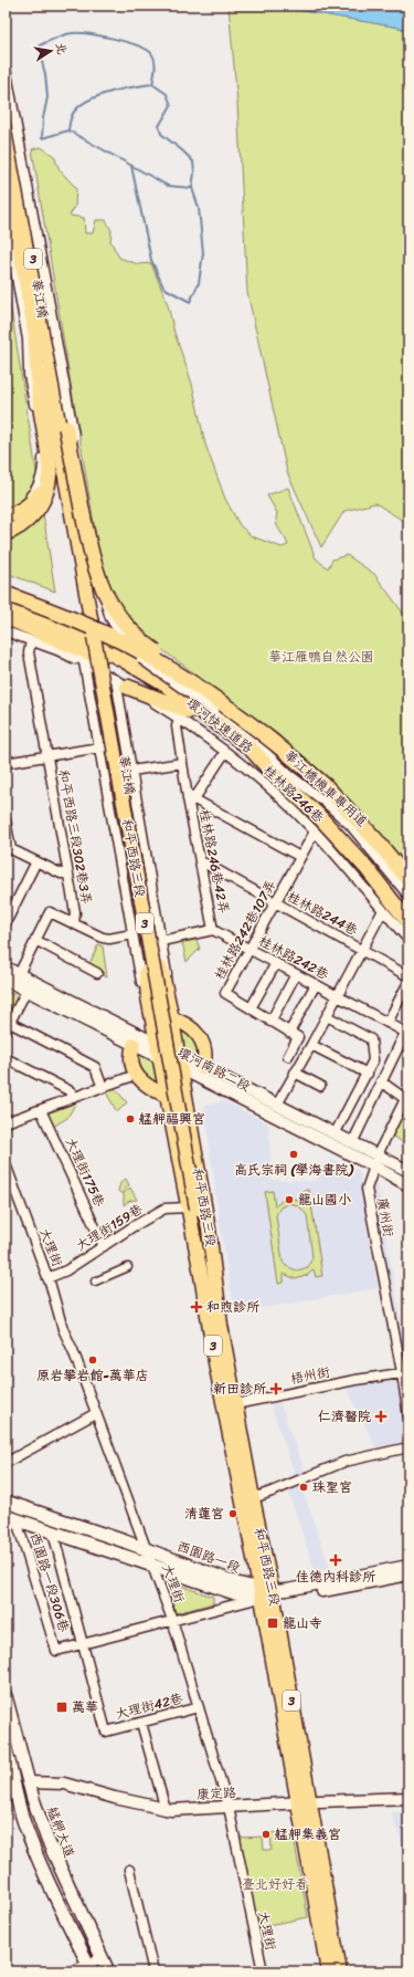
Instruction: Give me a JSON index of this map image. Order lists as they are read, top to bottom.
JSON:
{
  "streets": {
    "highway": ["環河快速道路"],
    "main road": [
      "3",
      "華江橋",
      "和平西路三段",
      "西園路一段",
      "艋舺大道"
    ],
    "street": [
      "華江橋機車專用道",
      "桂林路246巷",
      "和平西路三段302巷3弄",
      "桂林路246巷42弄",
      "桂林路244巷",
      "桂林路242巷107弄",
      "桂林路242巷",
      "環河南路二段",
      "大理街175巷",
      "廣州街",
      "大理街159巷",
      "大理街",
      "梧州街",
      "西園路一段306巷",
      "大理街42巷",
      "康定路"
    ]
  },
  "crossings": [
    ["華江橋", "和平西路三段"],
    ["桂林路246巷", "桂林路246巷42弄"],
    ["桂林路246巷", "桂林路242巷107弄"],
    ["和平西路三段", "環河南路二段"],
    ["和平西路三段", "大理街159巷"],
    ["和平西路三段", "梧州街"],
    ["和平西路三段", "西園路一段"],
    ["和平西路三段", "康定路"],
    ["桂林路246巷42弄", "桂林路244巷"],
    ["桂林路246巷42弄", "桂林路242巷107弄"],
    ["桂林路246巷42弄", "桂林路242巷"],
    ["桂林路244巷", "桂林路242巷107弄"],
    ["桂林路242巷107弄", "桂林路242巷"],
    ["環河南路二段", "廣州街"],
    ["大理街175巷", "大理街159巷"],
    ["廣州街", "梧州街"],
    ["大理街159巷", "大理街"],
    ["大理街", "西園路一段"],
    ["大理街", "大理街42巷"],
    ["大理街", "康定路"],
    ["西園路一段", "西園路一段306巷"],
    ["西園路一段", "大理街42巷"],
    ["西園路一段306巷", "大理街42巷"],
    ["康定路", "艋舺大道"]
  ],
  "parks": ["華江雁鴨自然公園", "臺北好好看"],
  "places": {
    "other": [
      "艋舺福興宮",
      "高氏宗祠 (學海書院)",
      "龍山國小",
      "原岩攀岩館-萬華店",
      "珠聖宮",
      "清蓮宮",
      "艋舺集義宮"
    ],
    "health": [
      "和煦診所",
      "新田診所",
      "仁濟醫院",
      "佳德內科診所"
    ],
    "transit": ["龍山寺", "萬華"]
  },
  "north": "right"
}
